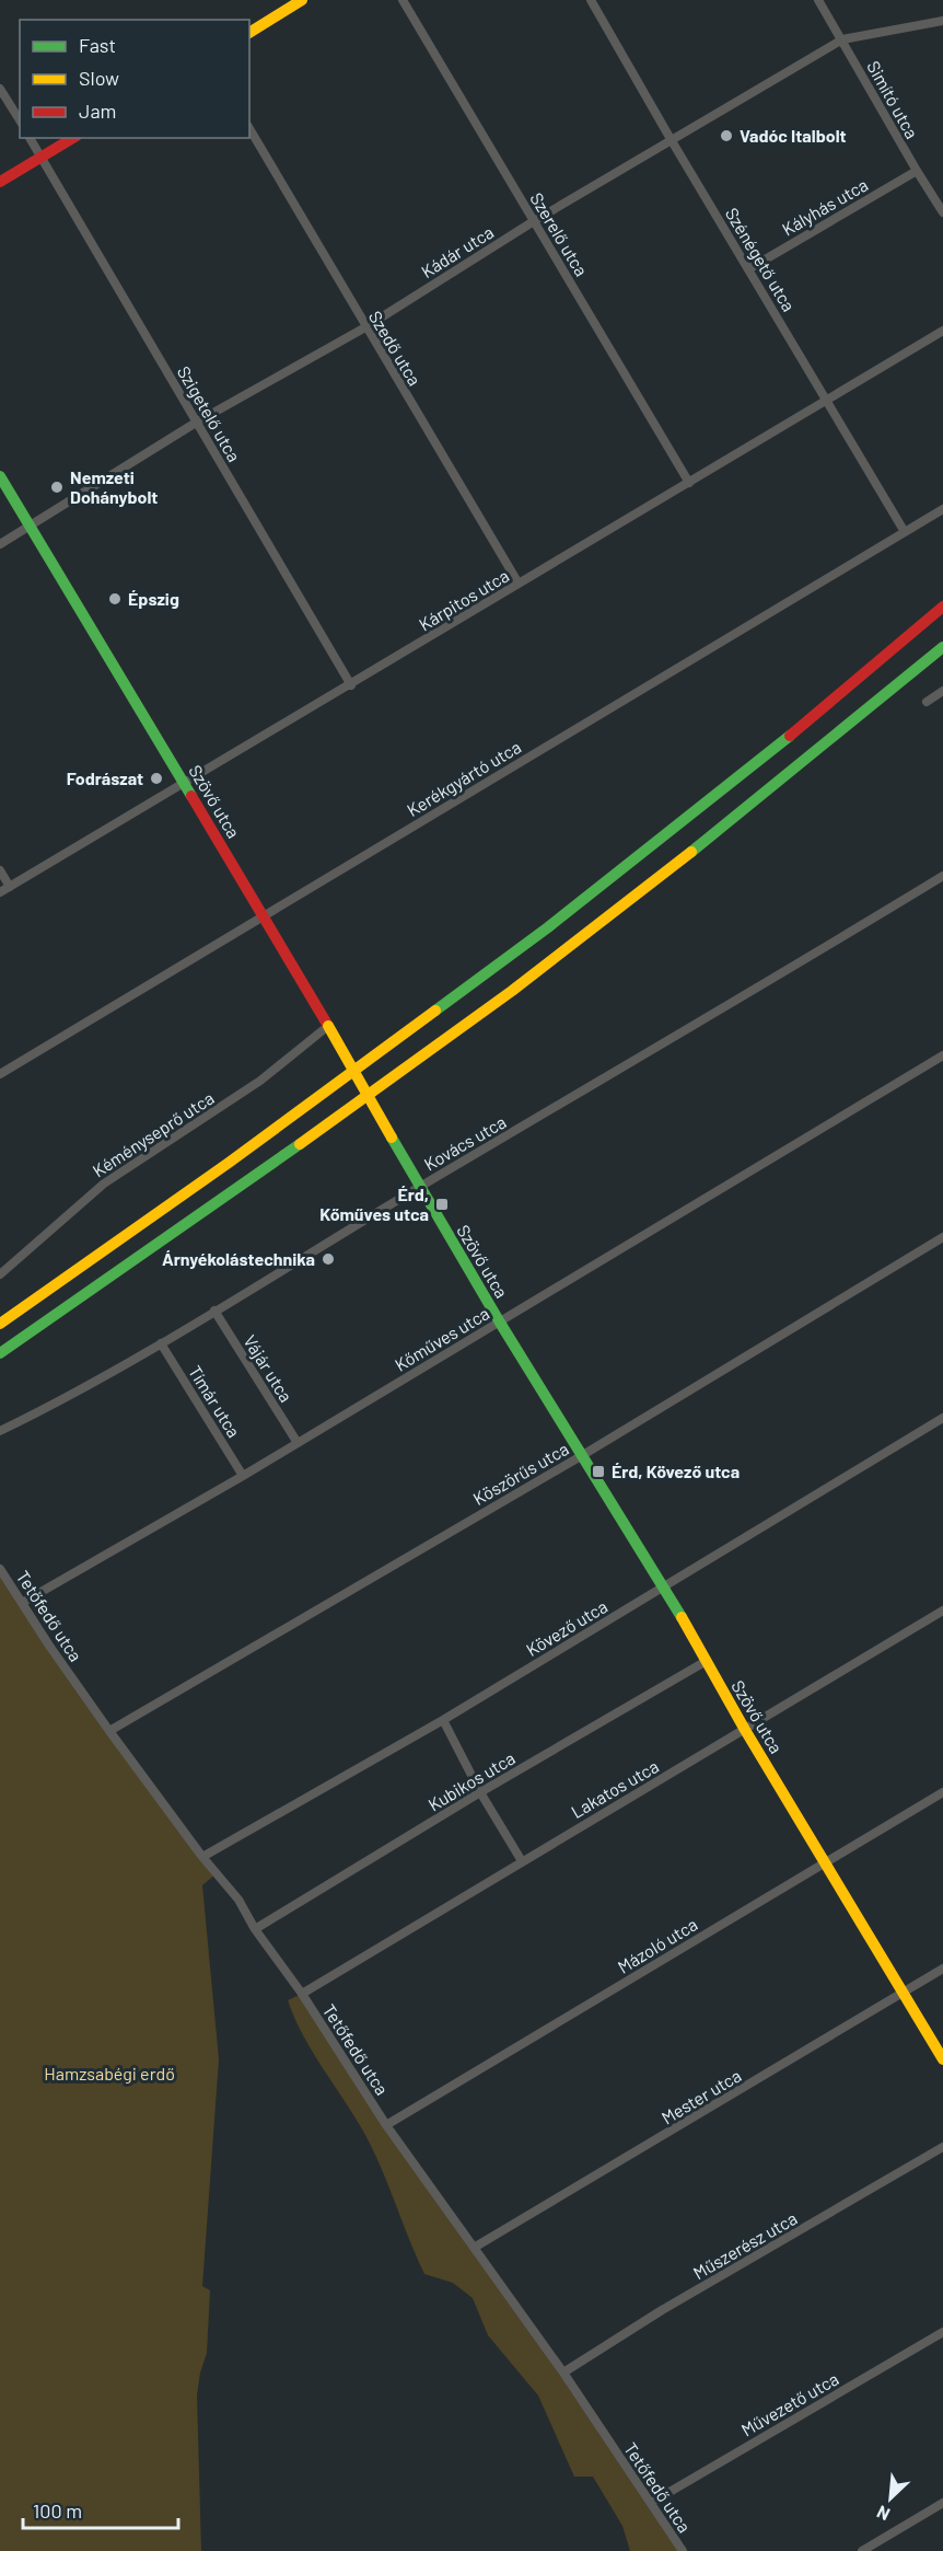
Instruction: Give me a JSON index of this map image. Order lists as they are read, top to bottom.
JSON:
{
  "streets": {
    "main road": ["Szövő utca"],
    "street": [
      "Simító utca",
      "Kályhás utca",
      "Szerelő utca",
      "Kádár utca",
      "Szénégető utca",
      "Szedő utca",
      "Szigetelő utca",
      "Kárpitos utca",
      "Kerékgyártó utca",
      "Kéményseprő utca",
      "Kovács utca",
      "Kőműves utca",
      "Vájár utca",
      "Tímár utca",
      "Köszörűs utca",
      "Tetőfedő utca",
      "Kövező utca",
      "Kubikos utca",
      "Lakatos utca",
      "Mázoló utca",
      "Mester utca",
      "Műszerész utca",
      "Művezető utca"
    ]
  },
  "crossings": [
    ["Simító utca", "Kályhás utca"],
    ["Simító utca", "Kádár utca"],
    ["Kályhás utca", "Szénégető utca"],
    ["Szerelő utca", "Kádár utca"],
    ["Szerelő utca", "Kárpitos utca"],
    ["Kádár utca", "Szénégető utca"],
    ["Kádár utca", "Szedő utca"],
    ["Kádár utca", "Szigetelő utca"],
    ["Kádár utca", "Szövő utca"],
    ["Szénégető utca", "Kárpitos utca"],
    ["Szénégető utca", "Kerékgyártó utca"],
    ["Szedő utca", "Kárpitos utca"],
    ["Szigetelő utca", "Kárpitos utca"],
    ["Kárpitos utca", "Szövő utca"],
    ["Kerékgyártó utca", "Szövő utca"],
    ["Szövő utca", "Kéményseprő utca"],
    ["Szövő utca", "Kovács utca"],
    ["Szövő utca", "Kőműves utca"],
    ["Szövő utca", "Köszörűs utca"],
    ["Szövő utca", "Kövező utca"],
    ["Szövő utca", "Kubikos utca"],
    ["Szövő utca", "Lakatos utca"],
    ["Szövő utca", "Mázoló utca"],
    ["Szövő utca", "Mester utca"],
    ["Kovács utca", "Vájár utca"],
    ["Kovács utca", "Tímár utca"],
    ["Kőműves utca", "Vájár utca"],
    ["Kőműves utca", "Tímár utca"],
    ["Kőműves utca", "Tetőfedő utca"],
    ["Köszörűs utca", "Tetőfedő utca"],
    ["Tetőfedő utca", "Kövező utca"],
    ["Tetőfedő utca", "Kubikos utca"],
    ["Tetőfedő utca", "Lakatos utca"],
    ["Tetőfedő utca", "Mázoló utca"],
    ["Tetőfedő utca", "Mester utca"],
    ["Tetőfedő utca", "Műszerész utca"],
    ["Tetőfedő utca", "Művezető utca"]
  ],
  "parks": ["Hamzsabégi erdő"],
  "places": {
    "other": [
      "Vadóc Italbolt",
      "Nemzeti Dohánybolt",
      "Épszig",
      "Fodrászat",
      "Árnyékolástechnika"
    ],
    "transit": ["Érd, Kőműves utca", "Érd, Kövező utca"]
  },
  "legend": ["Fast", "Slow", "Jam"],
  "scale_bar": "100 m",
  "north": "bottom left"
}
